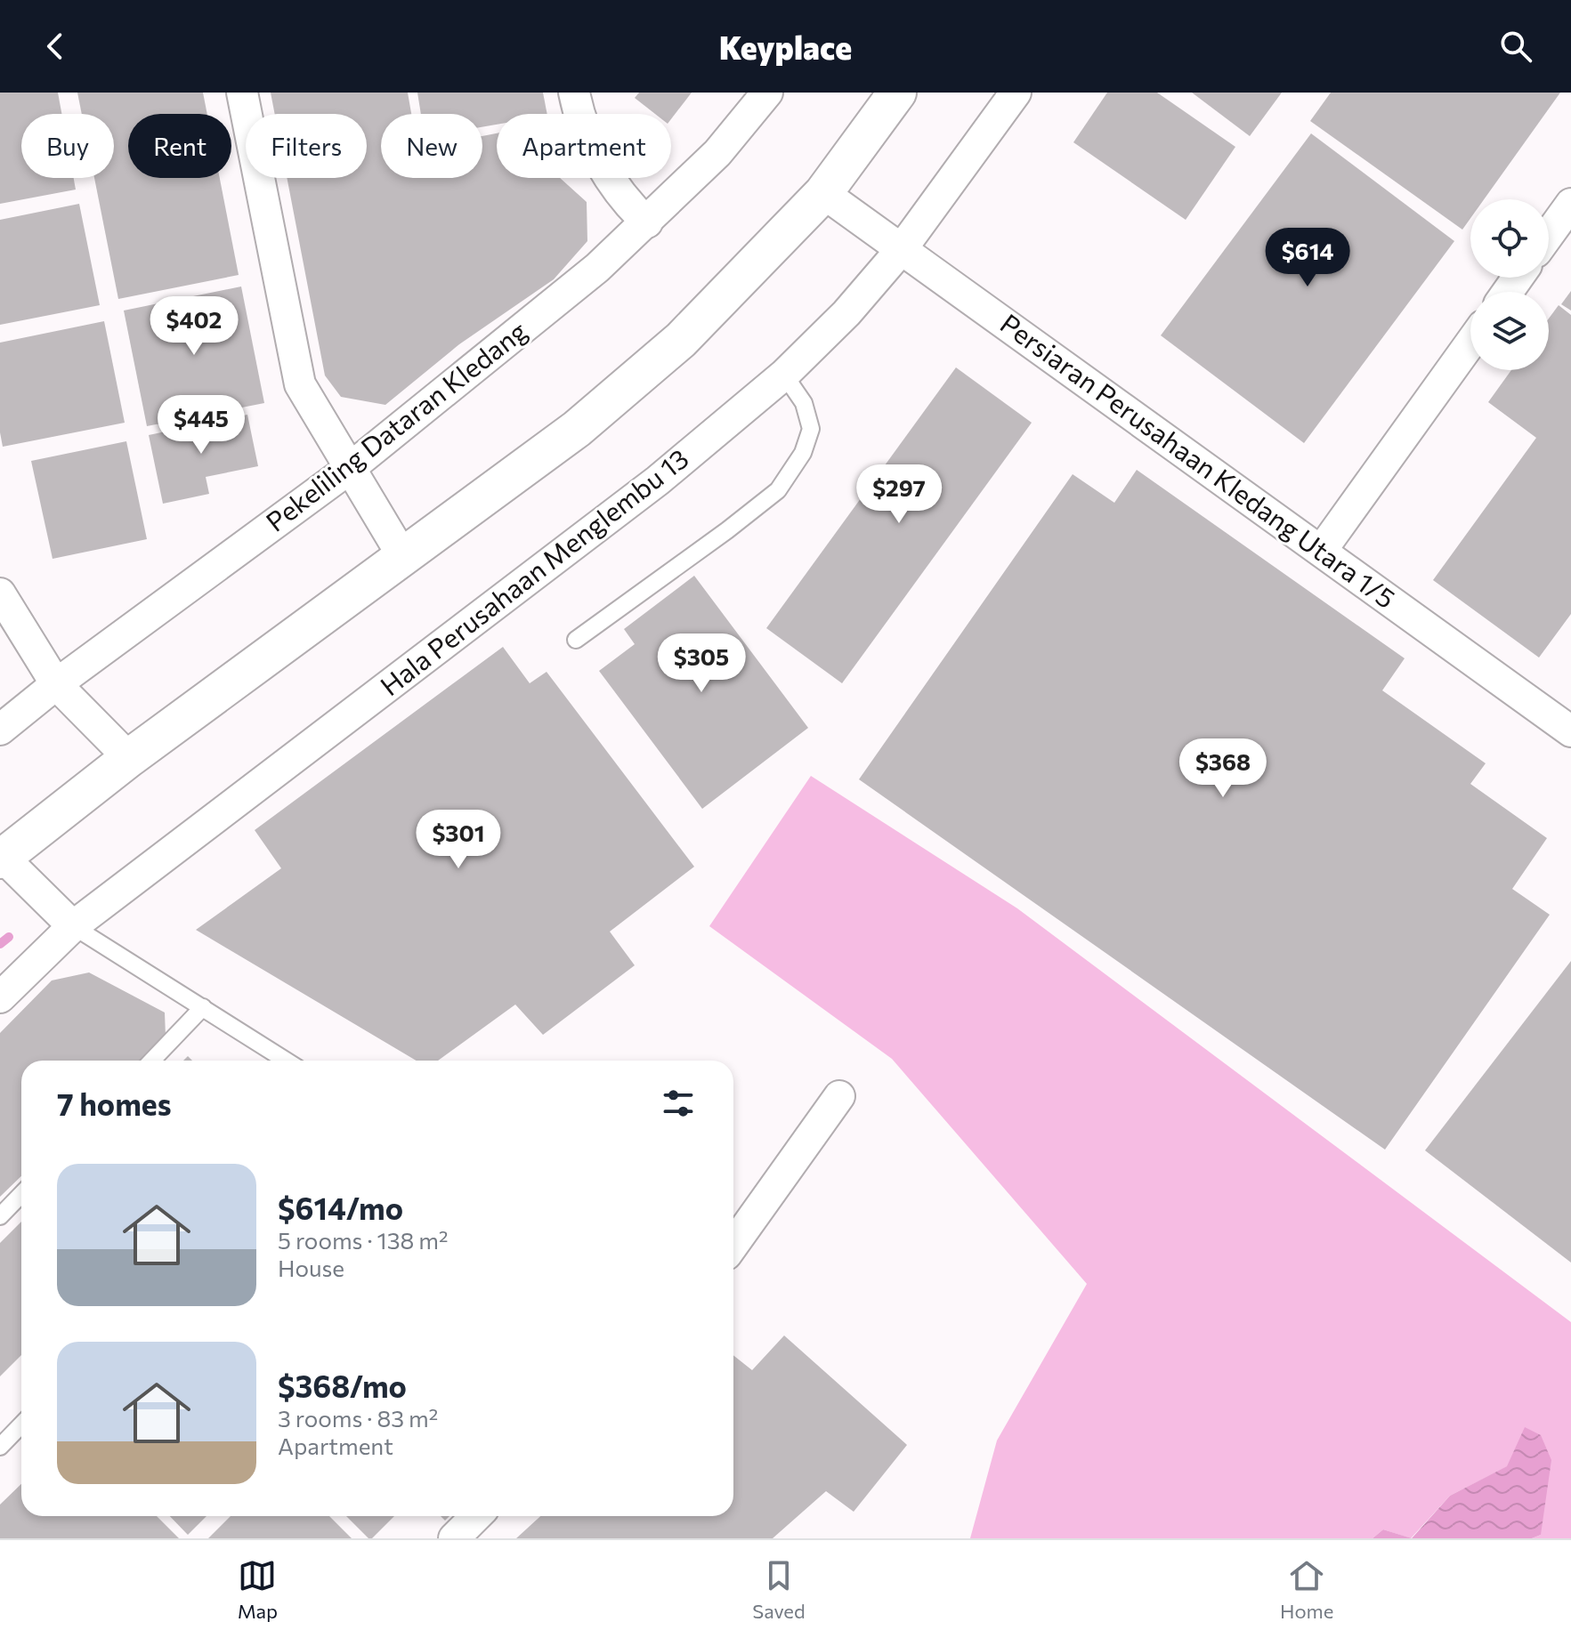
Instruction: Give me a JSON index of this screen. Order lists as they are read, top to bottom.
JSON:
{
  "streets": {
    "street": ["Pekeliling Dataran Kledang", "Persiaran Perusahaan Kledang Utara 1/5", "Hala Perusahaan Menglembu 13"]
  },
  "crossings": [
    ["Persiaran Perusahaan Kledang Utara 1/5", "Hala Perusahaan Menglembu 13"]
  ],
  "page": {
    "header": "Keyplace",
    "chip": [
      "Buy",
      "Rent",
      "Filters",
      "New",
      "Apartment"
    ],
    "price": [
      "$614",
      "$402",
      "$445",
      "$297",
      "$305",
      "$368",
      "$301"
    ],
    "heading": "7 homes",
    "list": [
      {
        "name": "$614/mo",
        "note": "5 rooms · 138 m² · House"
      },
      {
        "name": "$368/mo",
        "note": "3 rooms · 83 m² · Apartment"
      }
    ],
    "tabs": ["Map", "Saved", "Home"]
  }
}
